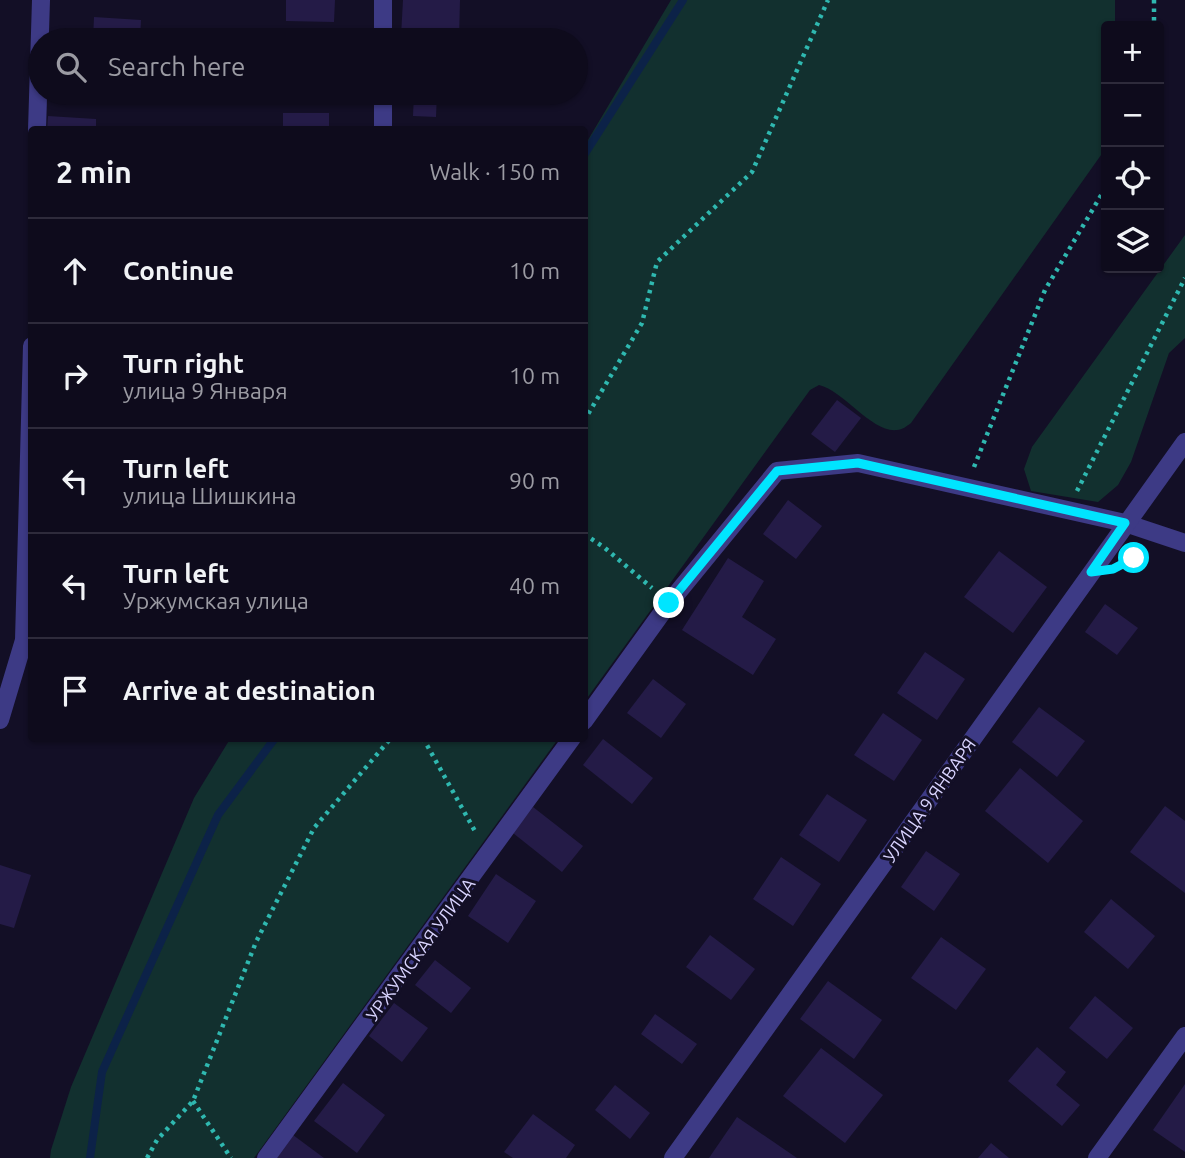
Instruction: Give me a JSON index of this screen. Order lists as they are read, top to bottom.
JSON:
{
  "streets": {
    "street": ["УЛИЦА 9 ЯНВАРЯ", "УРЖУМСКАЯ УЛИЦА"]
  },
  "page": {
    "map_buttons": ["+", "−"],
    "search": "Search here",
    "heading": ["2 min", "Walk · 150 m"],
    "list": [
      ["Continue", "10 m"],
      ["Turn right", "улица 9 Января", "10 m"],
      ["Turn left", "улица Шишкина", "90 m"],
      ["Turn left", "Уржумская улица", "40 m"],
      "Arrive at destination"
    ]
  }
}
